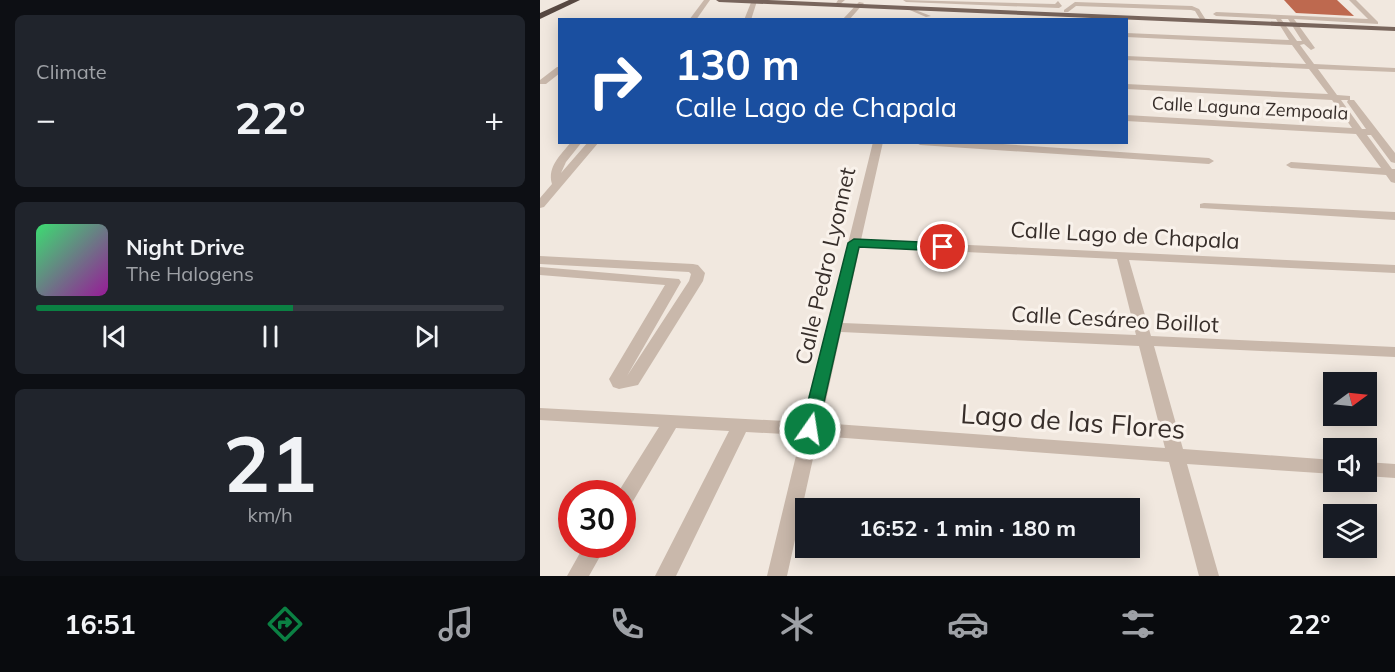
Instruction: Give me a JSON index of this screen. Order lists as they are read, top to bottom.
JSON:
{
  "streets": {
    "street": [
      "Calle Laguna Zempoala",
      "Calle Lago de Chapala",
      "Calle Pedro Lyonnet",
      "Calle Cesáreo Boillot",
      "Lago de las Flores"
    ]
  },
  "crossings": [
    ["Calle Lago de Chapala", "Calle Pedro Lyonnet"],
    ["Calle Pedro Lyonnet", "Calle Cesáreo Boillot"],
    ["Calle Pedro Lyonnet", "Lago de las Flores"]
  ],
  "north": "right",
  "page": {
    "tile": [
      "Climate",
      ["21", "km/h"]
    ],
    "turn": ["130 m", "Calle Lago de Chapala"],
    "heat": ["−", "22°", "+"],
    "song": ["Night Drive", "The Halogens"],
    "limit": "30",
    "trip": "16:52 · 1 min · 180 m",
    "tabs": ["16:51", "22°"]
  }
}
